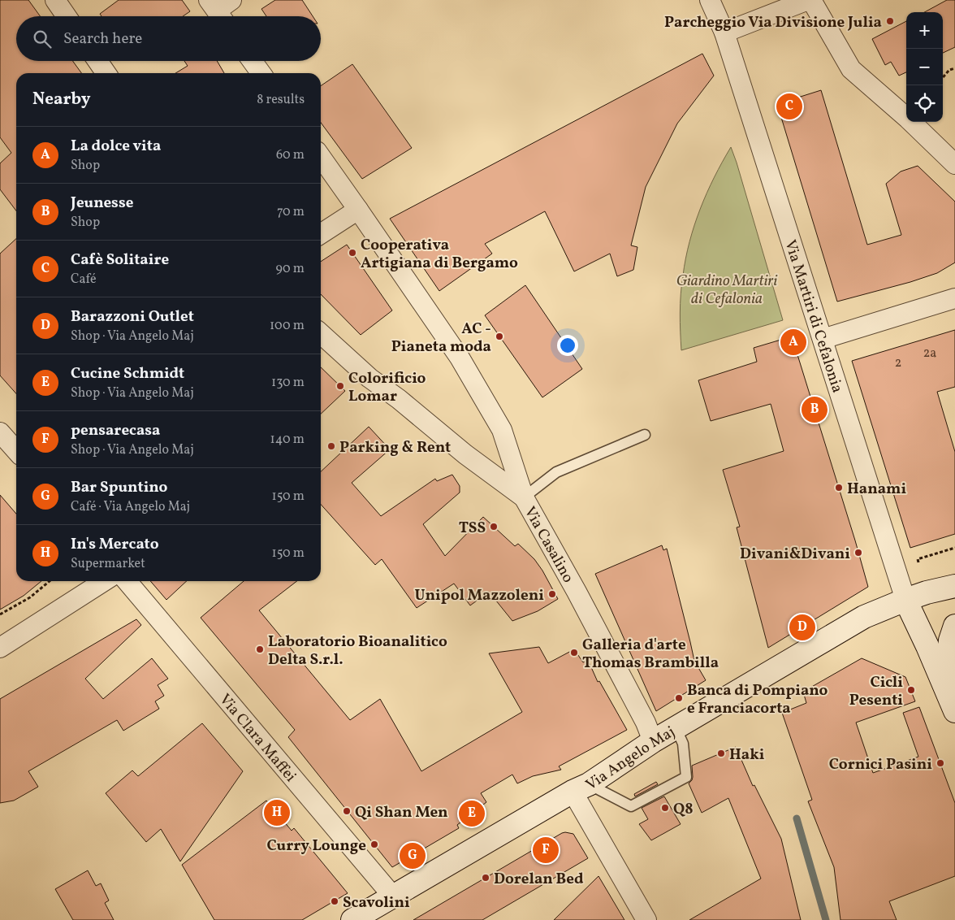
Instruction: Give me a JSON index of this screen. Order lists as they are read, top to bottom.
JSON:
{
  "streets": {
    "main road": ["Via Angelo Maj"],
    "street": ["Via Martiri di Cefalonia", "Via Casalino", "Via Clara Maffei"]
  },
  "crossings": [
    ["Via Martiri di Cefalonia", "Via Angelo Maj"],
    ["Via Casalino", "Via Angelo Maj"],
    ["Via Clara Maffei", "Via Angelo Maj"]
  ],
  "parks": ["Giardino Martiri di Cefalonia"],
  "places": [
    "Parcheggio Via Divisione Julia",
    "Cooperativa Artigiana di Bergamo",
    "AC - Pianeta moda",
    "Colorificio Lomar",
    "Parking & Rent",
    "Hanami",
    "TSS",
    "Divani&Divani",
    "Unipol Mazzoleni",
    "Laboratorio Bioanalitico Delta S.r.l.",
    "Galleria d'arte Thomas Brambilla",
    "Cicli Pesenti",
    "Banca di Pompiano e Franciacorta",
    "Haki",
    "Cornici Pasini",
    "Q8",
    "Qi Shan Men",
    "Curry Lounge",
    "Dorelan Bed",
    "Scavolini"
  ],
  "house_numbers": ["2a", "2"],
  "page": {
    "map_buttons": ["+", "−"],
    "search": "Search here",
    "heading": ["Nearby", "8 results"],
    "pins": [
      "C",
      "A",
      "B",
      "D",
      "H",
      "E",
      "F",
      "G"
    ],
    "list": [
      {
        "mark": "A",
        "name": "La dolce vita",
        "note": "Shop",
        "value": "60 m"
      },
      {
        "mark": "B",
        "name": "Jeunesse",
        "note": "Shop",
        "value": "70 m"
      },
      {
        "mark": "C",
        "name": "Cafè Solitaire",
        "note": "Café",
        "value": "90 m"
      },
      {
        "mark": "D",
        "name": "Barazzoni Outlet",
        "note": "Shop · Via Angelo Maj",
        "value": "100 m"
      },
      {
        "mark": "E",
        "name": "Cucine Schmidt",
        "note": "Shop · Via Angelo Maj",
        "value": "130 m"
      },
      {
        "mark": "F",
        "name": "pensarecasa",
        "note": "Shop · Via Angelo Maj",
        "value": "140 m"
      },
      {
        "mark": "G",
        "name": "Bar Spuntino",
        "note": "Café · Via Angelo Maj",
        "value": "150 m"
      },
      {
        "mark": "H",
        "name": "In's Mercato",
        "note": "Supermarket",
        "value": "150 m"
      }
    ]
  }
}
